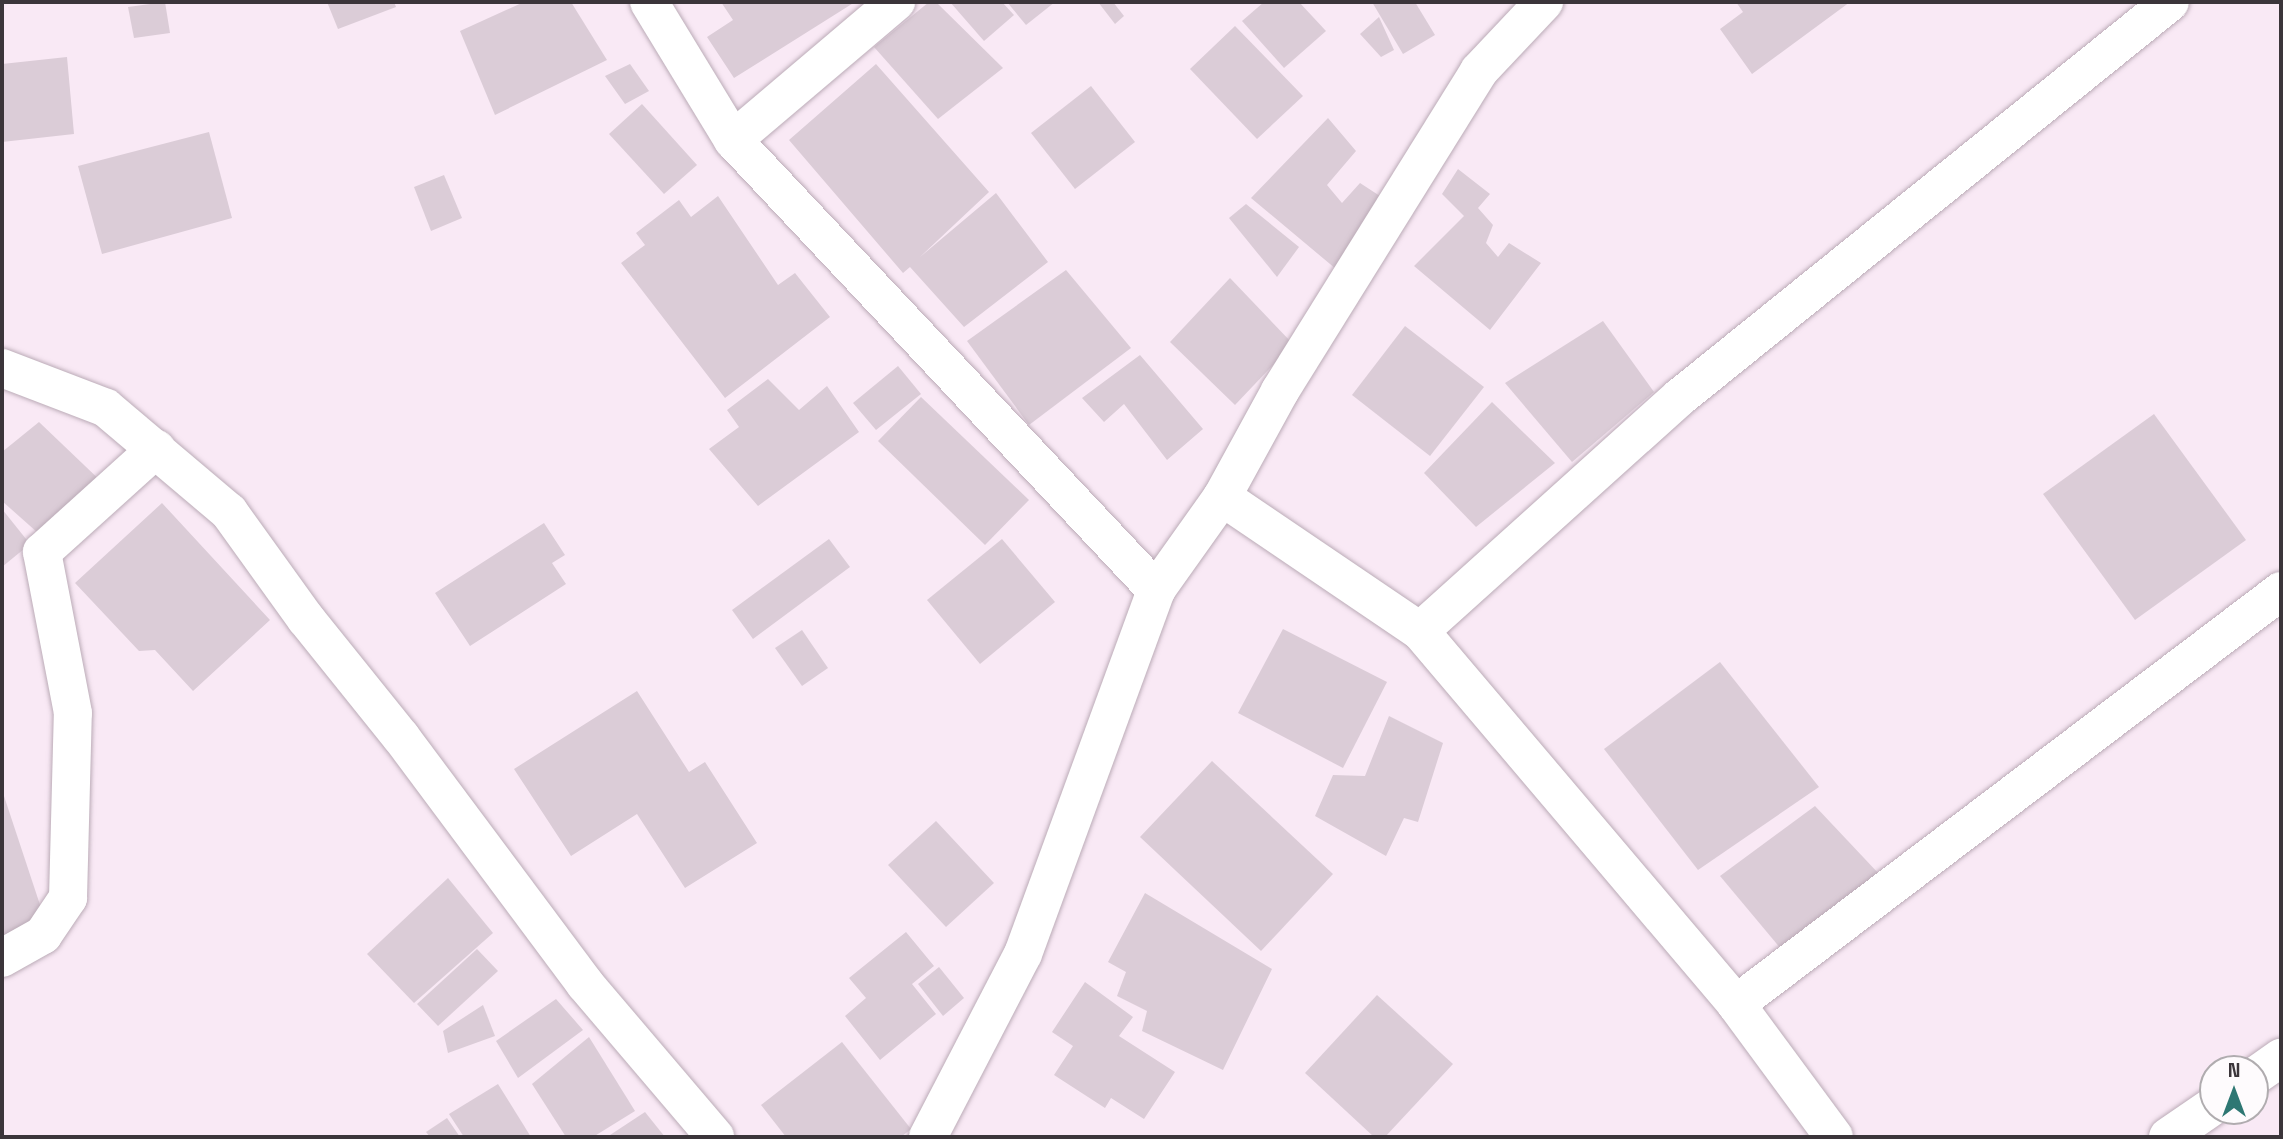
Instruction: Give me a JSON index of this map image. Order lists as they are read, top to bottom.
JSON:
{
  "north": "top"
}
